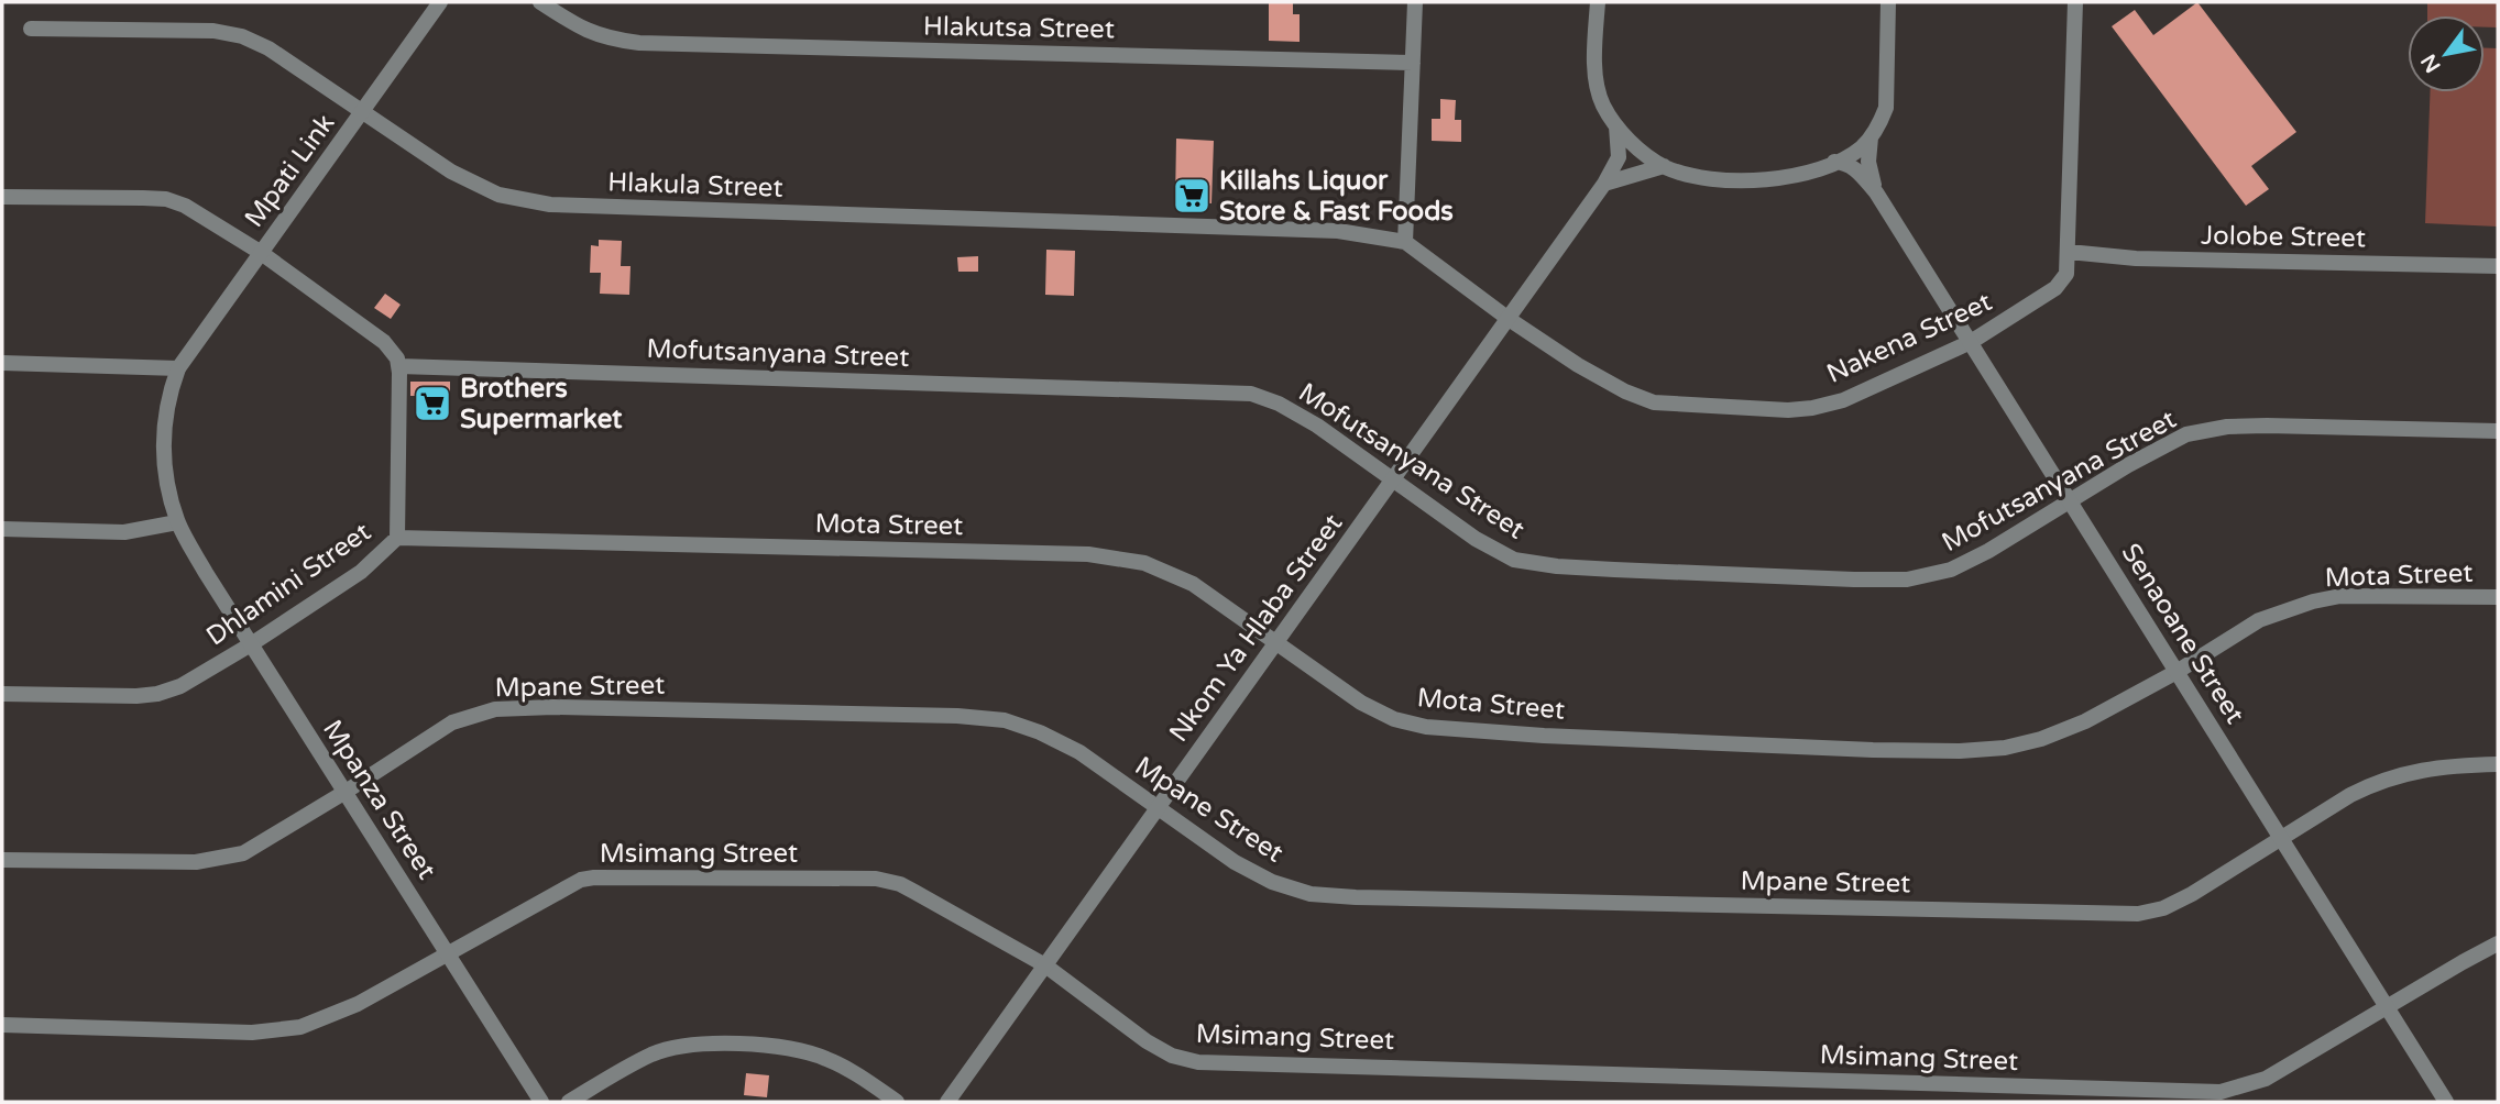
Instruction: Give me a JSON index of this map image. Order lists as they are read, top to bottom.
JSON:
{
  "streets": {
    "street": [
      "Hlakutsa Street",
      "Mpati Link",
      "Hlakula Street",
      "Jolobe Street",
      "Nakena Street",
      "Mofutsanyana Street",
      "Mota Street",
      "Dhlamini Street",
      "Nkom Ya Hlaba Street",
      "Senaoane Street",
      "Mpane Street",
      "Mpanza Street",
      "Msimang Street"
    ]
  },
  "crossings": [
    ["Mpati Link", "Hlakula Street"],
    ["Mpati Link", "Mpanza Street"],
    ["Hlakula Street", "Nakena Street"],
    ["Jolobe Street", "Nakena Street"],
    ["Nakena Street", "Nkom Ya Hlaba Street"],
    ["Nakena Street", "Senaoane Street"],
    ["Mofutsanyana Street", "Dhlamini Street"],
    ["Mofutsanyana Street", "Nkom Ya Hlaba Street"],
    ["Mofutsanyana Street", "Senaoane Street"],
    ["Mota Street", "Dhlamini Street"],
    ["Mota Street", "Nkom Ya Hlaba Street"],
    ["Mota Street", "Senaoane Street"],
    ["Dhlamini Street", "Mpanza Street"],
    ["Nkom Ya Hlaba Street", "Mpane Street"],
    ["Nkom Ya Hlaba Street", "Msimang Street"],
    ["Senaoane Street", "Mpane Street"],
    ["Senaoane Street", "Msimang Street"],
    ["Mpane Street", "Mpanza Street"],
    ["Mpanza Street", "Msimang Street"]
  ],
  "places": {
    "supermarket": ["Killahs Liquor Store & Fast Foods", "Brothers Supermarket"]
  },
  "north": "bottom left"
}
